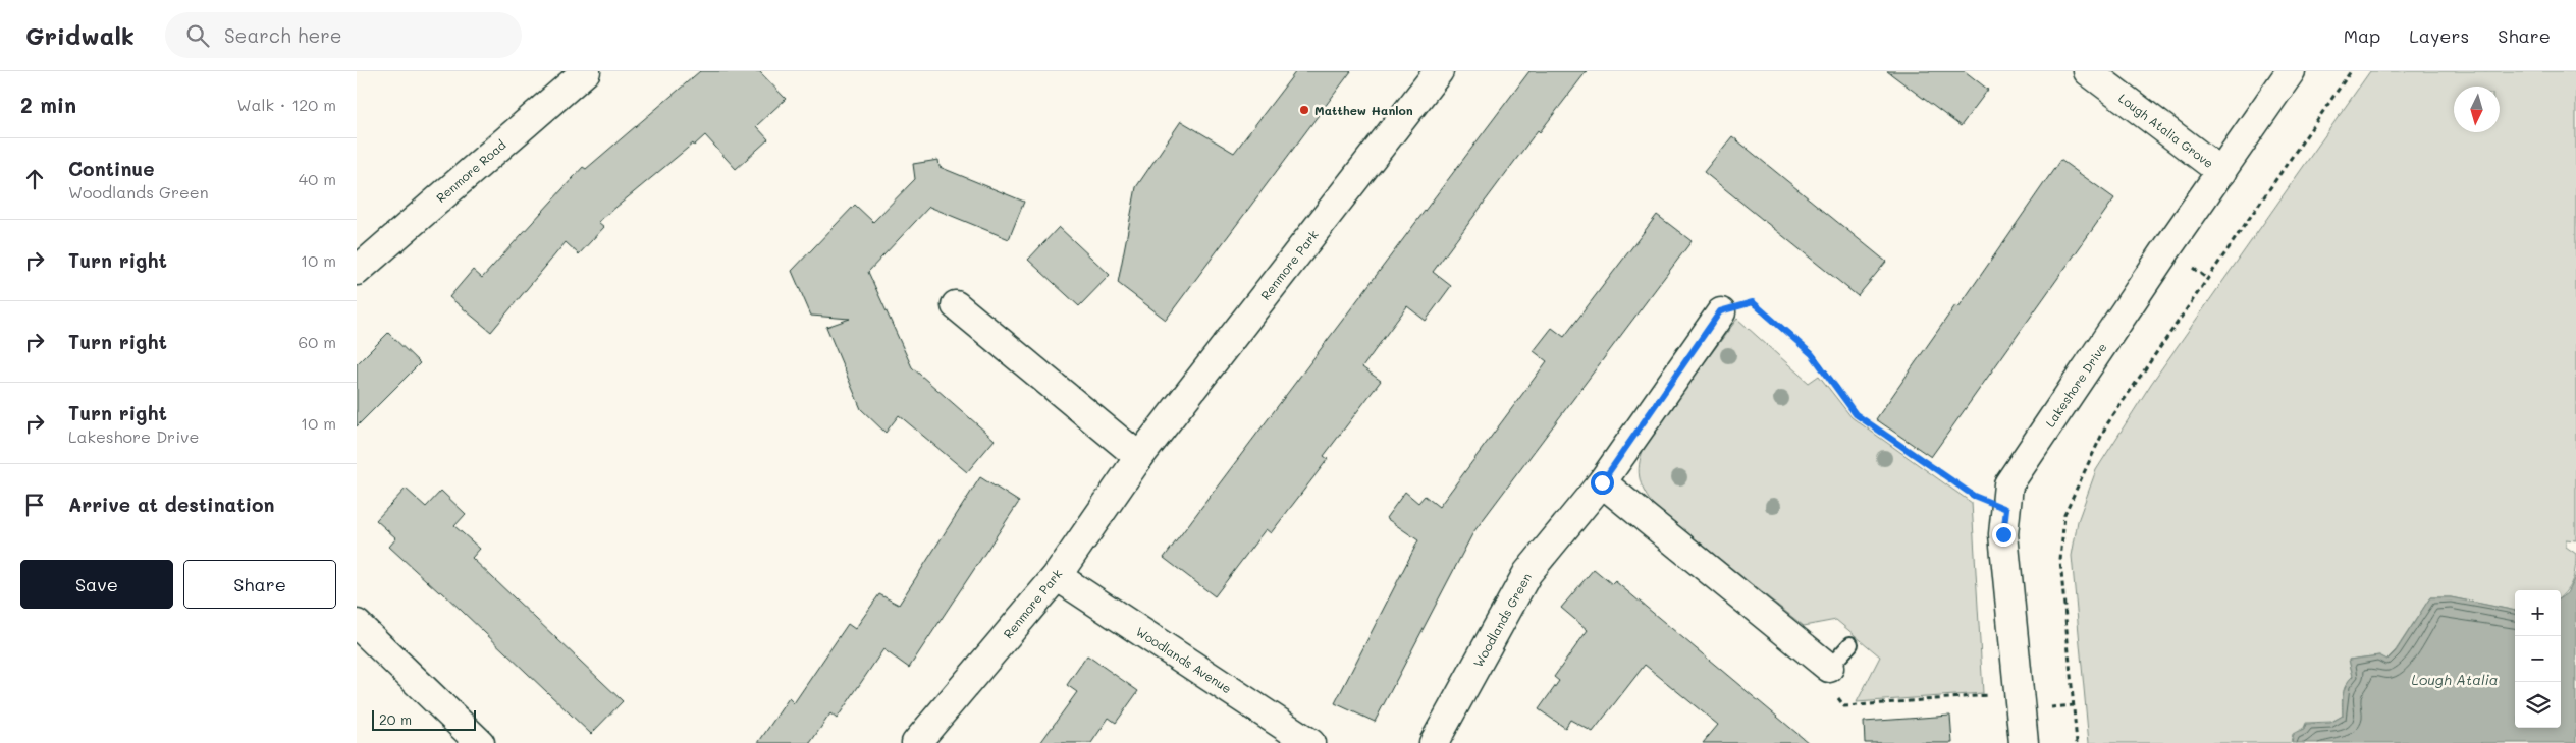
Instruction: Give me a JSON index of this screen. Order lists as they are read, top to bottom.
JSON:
{
  "streets": {
    "street": [
      "Lough Atalia Grove",
      "Renmore Road",
      "Renmore Park",
      "Lakeshore Drive",
      "Woodlands Green",
      "Woodlands Avenue"
    ]
  },
  "crossings": [
    ["Lough Atalia Grove", "Lakeshore Drive"],
    ["Renmore Park", "Woodlands Avenue"]
  ],
  "water": ["Lough Atalia"],
  "places": ["Matthew Hanlon"],
  "scale_bar": "20 m",
  "north": "bottom",
  "page": {
    "header": "Gridwalk",
    "search": "Search here",
    "nav": ["Map", "Layers", "Share"],
    "heading": ["2 min", "Walk · 120 m"],
    "list": [
      ["Continue", "Woodlands Green", "40 m"],
      ["Turn right", "10 m"],
      ["Turn right", "60 m"],
      ["Turn right", "Lakeshore Drive", "10 m"],
      "Arrive at destination"
    ],
    "buttons": ["Save", "Share"],
    "map_buttons": ["+", "−"],
    "scale": "20 m"
  }
}
